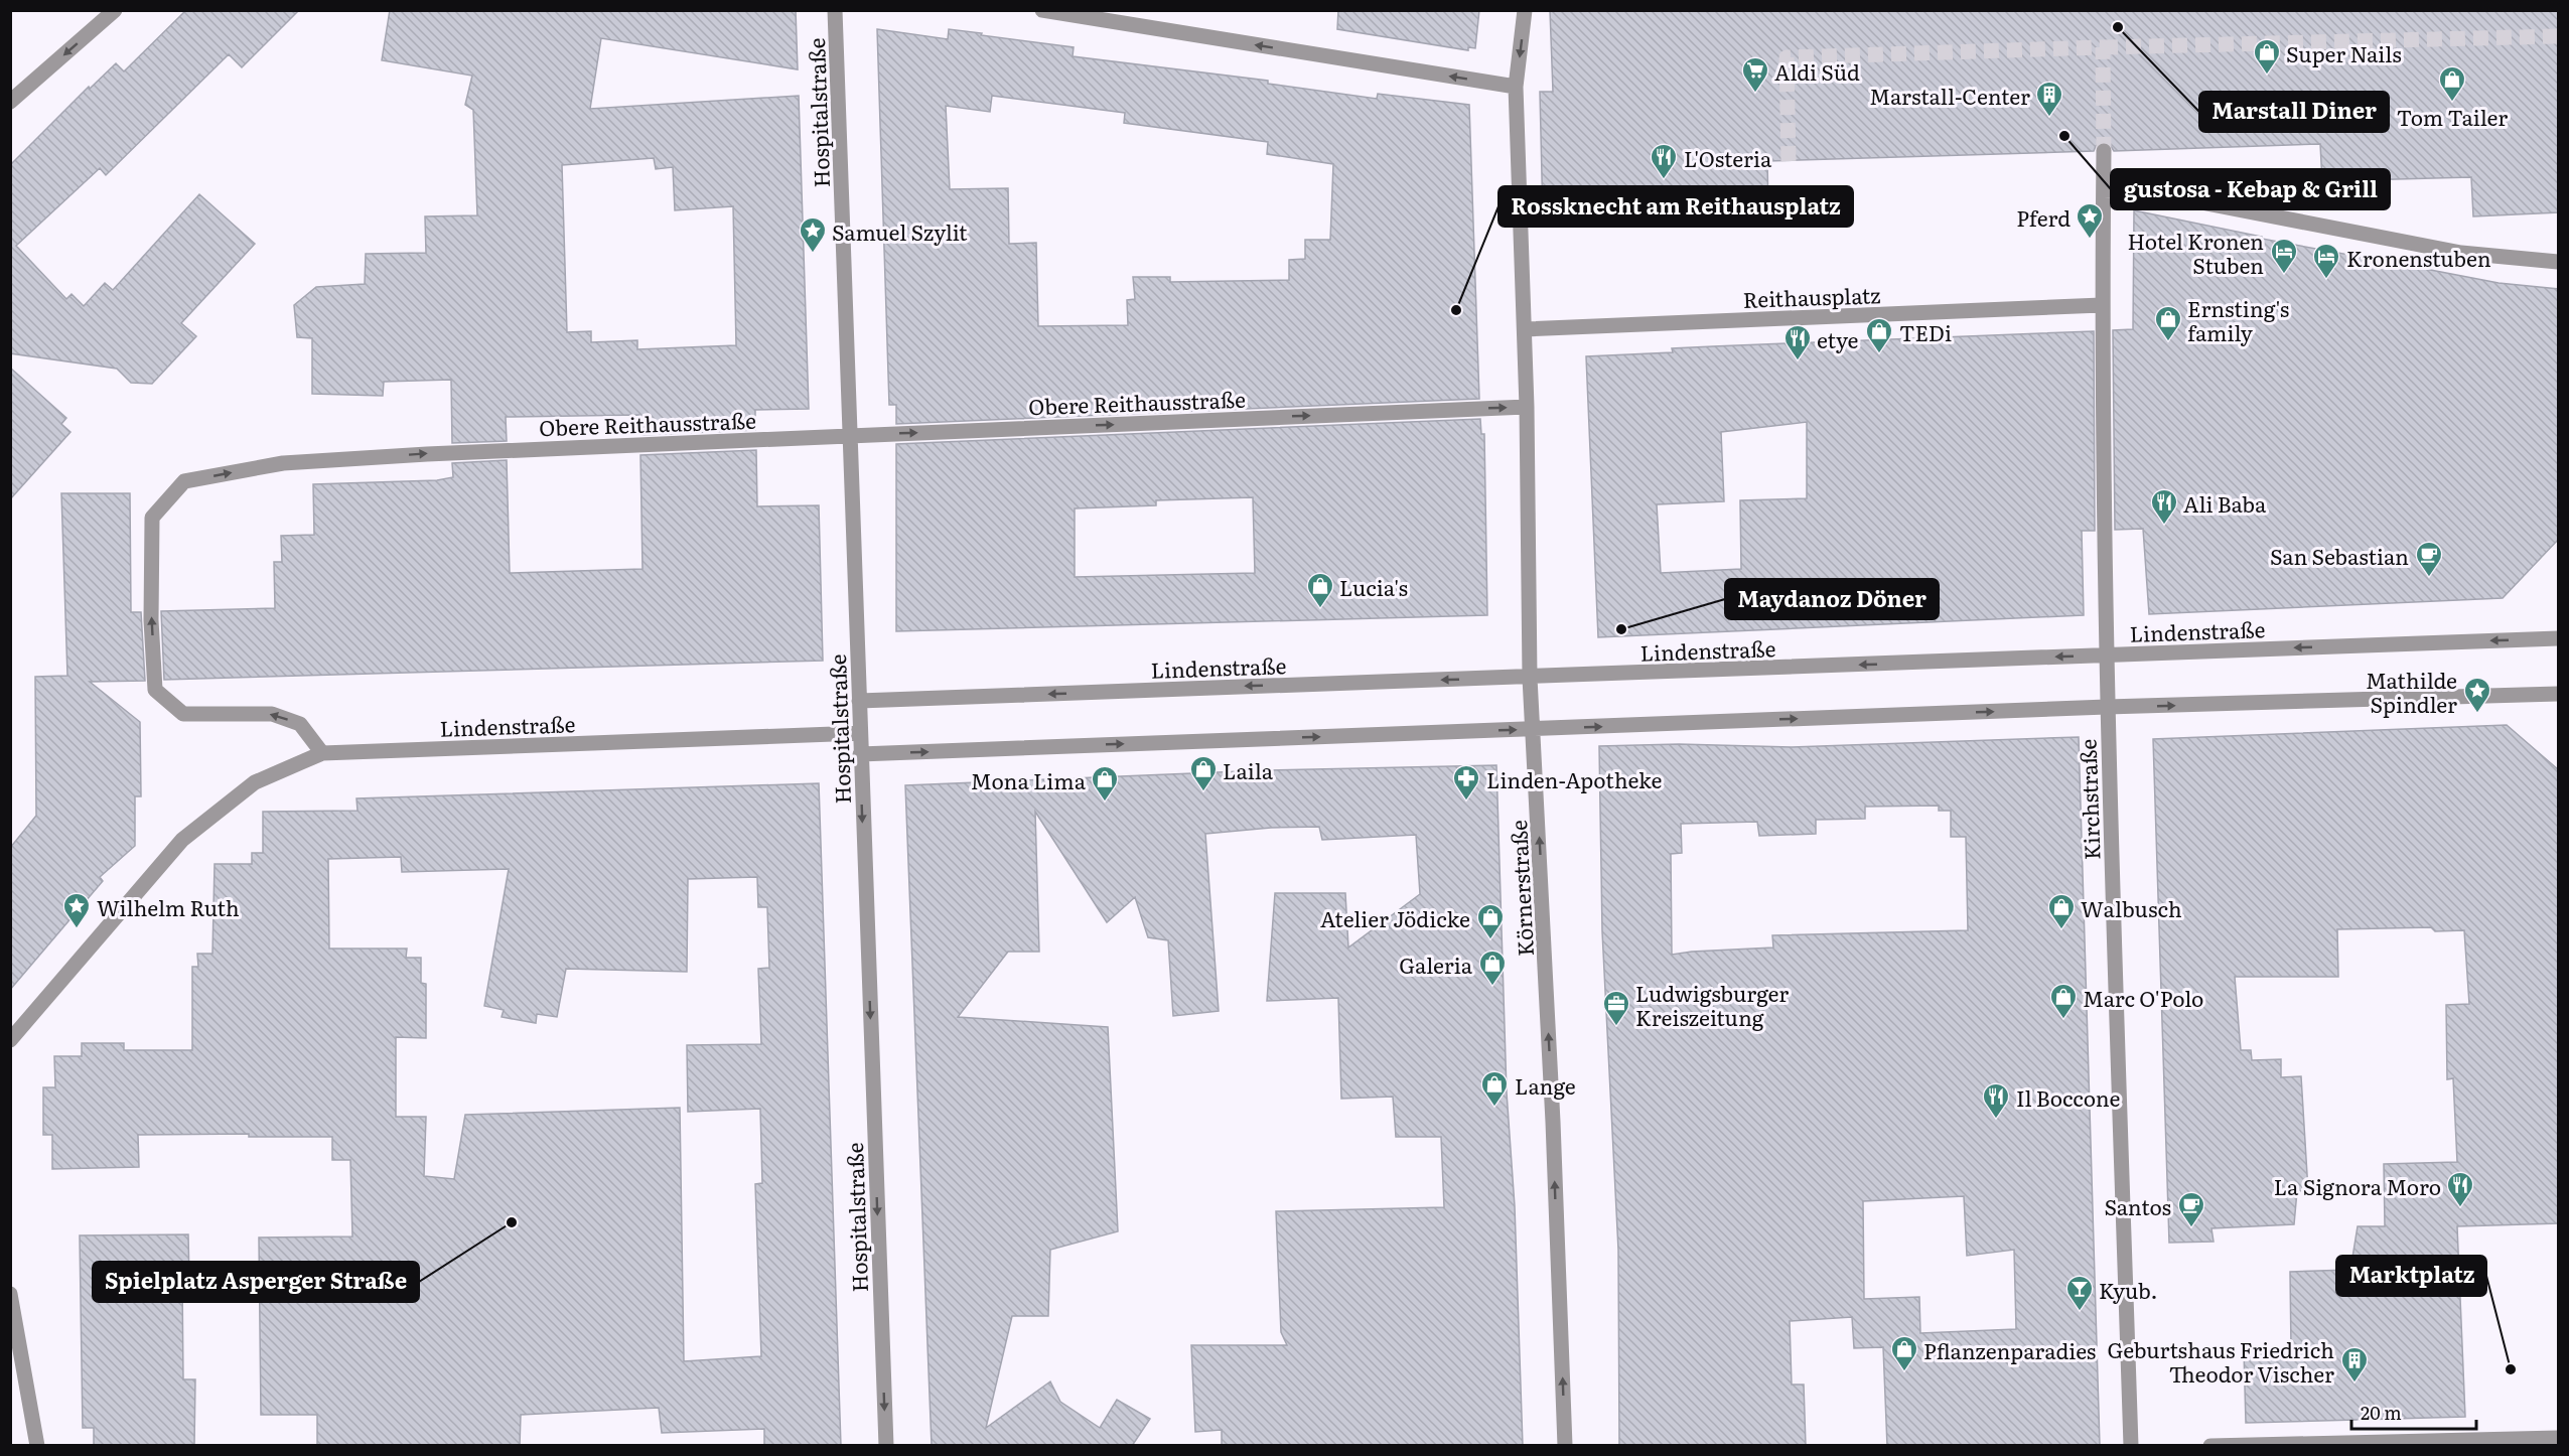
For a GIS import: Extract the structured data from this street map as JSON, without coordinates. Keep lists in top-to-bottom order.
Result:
{
  "streets": {
    "street": [
      "Hospitalstraße",
      "Reithausplatz",
      "Obere Reithausstraße",
      "Lindenstraße",
      "Kirchstraße",
      "Körnerstraße"
    ]
  },
  "crossings": [
    ["Hospitalstraße", "Obere Reithausstraße"],
    ["Hospitalstraße", "Lindenstraße"],
    ["Reithausplatz", "Kirchstraße"],
    ["Reithausplatz", "Körnerstraße"],
    ["Obere Reithausstraße", "Lindenstraße"],
    ["Obere Reithausstraße", "Körnerstraße"],
    ["Lindenstraße", "Kirchstraße"],
    ["Lindenstraße", "Körnerstraße"]
  ],
  "one_way": ["Hospitalstraße", "Körnerstraße"],
  "places": {
    "other": [
      "Marstall Diner",
      "gustosa - Kebap & Grill",
      "Rossknecht am Reithausplatz",
      "Maydanoz Döner",
      "Spielplatz Asperger Straße",
      "Marktplatz"
    ],
    "shop": [
      "Super Nails",
      "Tom Tailer",
      "Ernsting's family",
      "TEDi",
      "Lucia's",
      "Laila",
      "Mona Lima",
      "Walbusch",
      "Atelier Jödicke",
      "Galeria",
      "Marc O'Polo",
      "Lange",
      "Pflanzenparadies"
    ],
    "supermarket": ["Aldi Süd"],
    "building": ["Marstall-Center", "Geburtshaus Friedrich Theodor Vischer"],
    "restaurant": [
      "L'Osteria",
      "etye",
      "Ali Baba",
      "Il Boccone",
      "La Signora Moro"
    ],
    "place": [
      "Pferd",
      "Samuel Szylit",
      "Mathilde Spindler",
      "Wilhelm Ruth"
    ],
    "hotel": ["Hotel Kronen Stuben", "Kronenstuben"],
    "cafe": ["San Sebastian", "Santos"],
    "pharmacy": ["Linden-Apotheke"],
    "office": ["Ludwigsburger Kreiszeitung"],
    "bar": ["Kyub."]
  },
  "scale_bar": "20 m"
}
